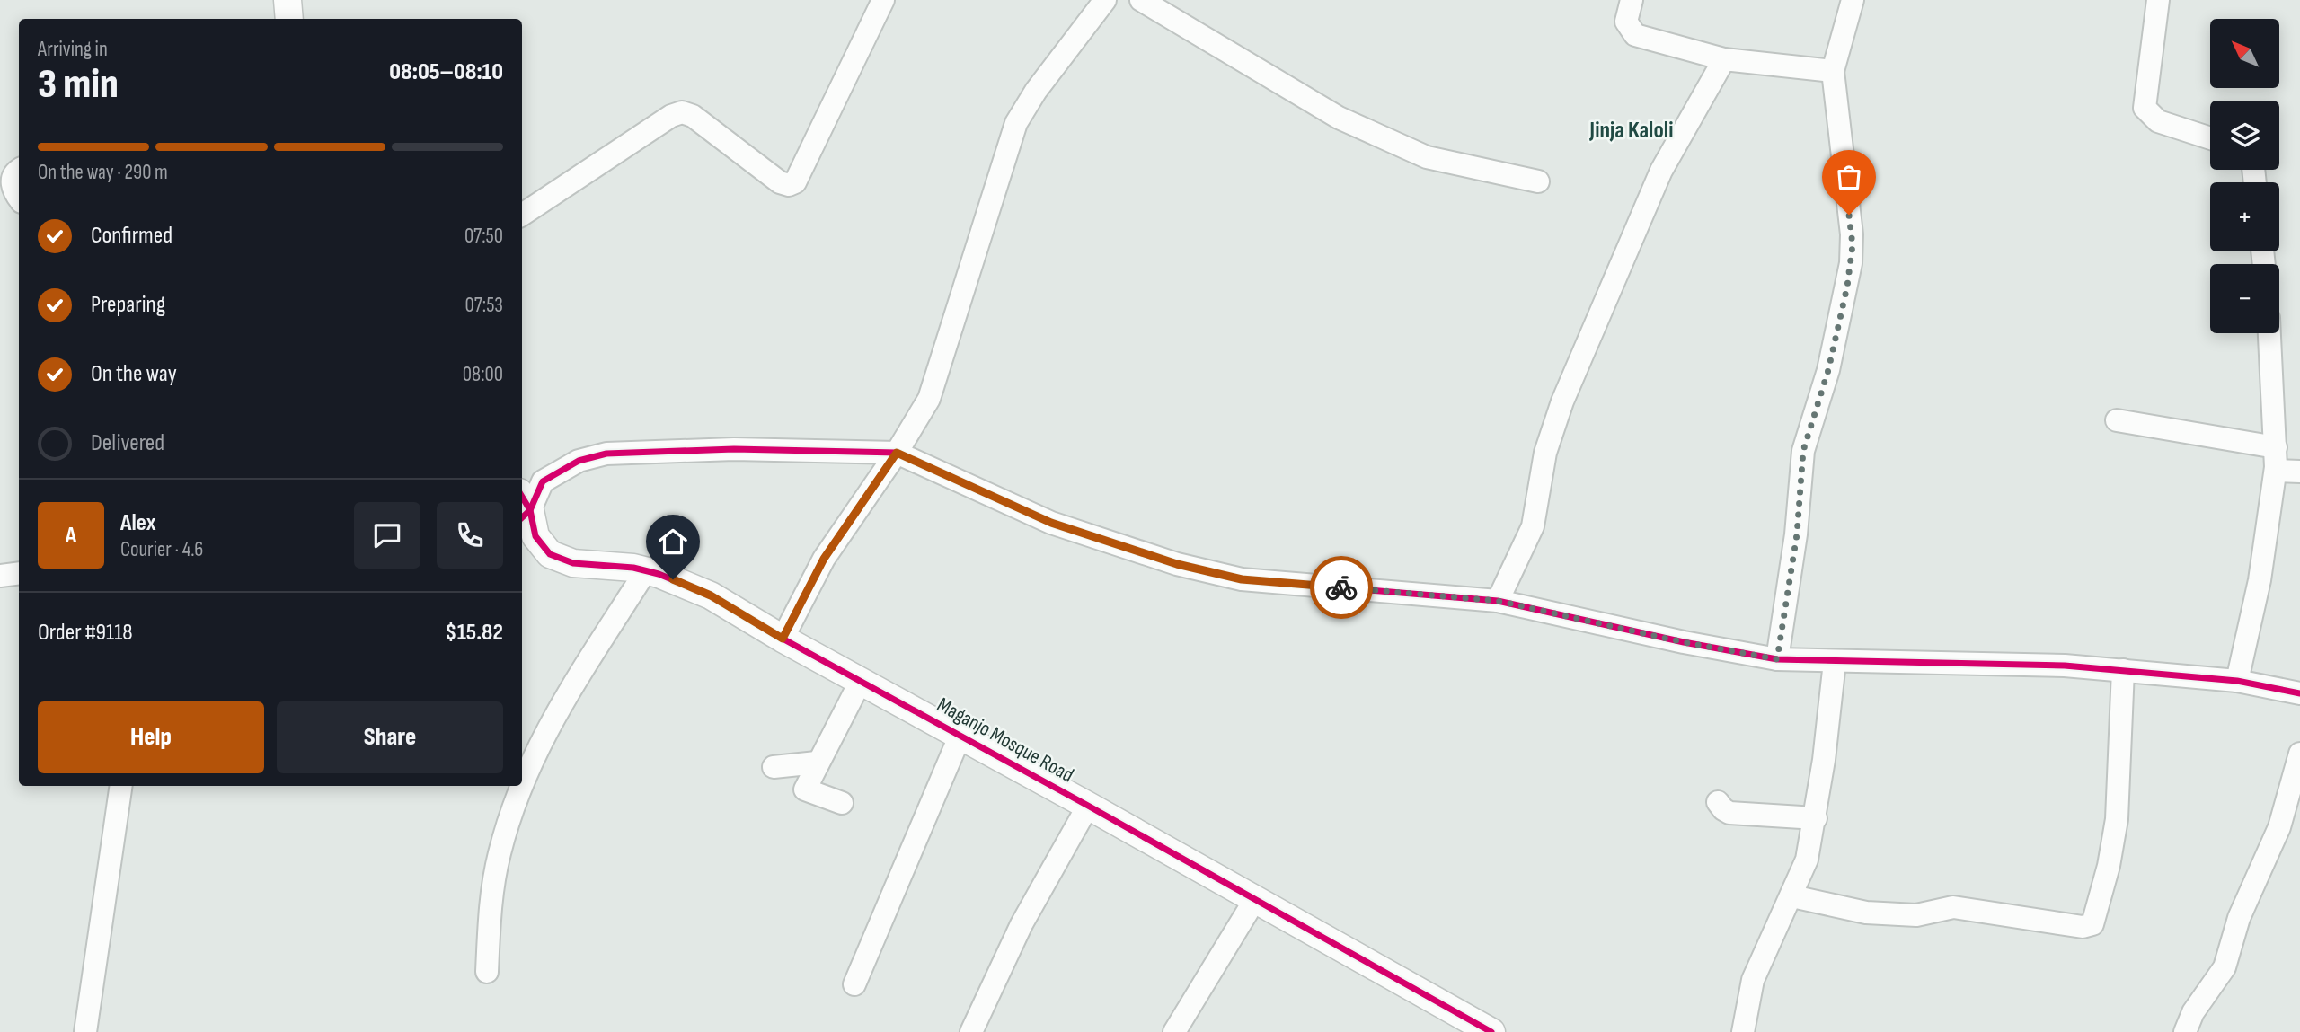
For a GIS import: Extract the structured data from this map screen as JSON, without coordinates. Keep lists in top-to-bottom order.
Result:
{
  "streets": {
    "street": ["Maganjo Mosque Road"]
  },
  "districts": ["Jinja Kaloli"],
  "north": "top left",
  "page": {
    "map_buttons": ["+", "−"],
    "heading": ["3 min", "Arriving in", "08:05–08:10"],
    "panel": [
      "Alex",
      "Courier · 4.6",
      "Order #9118",
      "$15.82"
    ],
    "bar": "On the way · 290 m",
    "list": [
      ["Confirmed", "07:50"],
      ["Preparing", "07:53"],
      ["On the way", "08:00"],
      "Delivered"
    ],
    "round": "A",
    "buttons": ["Help", "Share"]
  }
}
